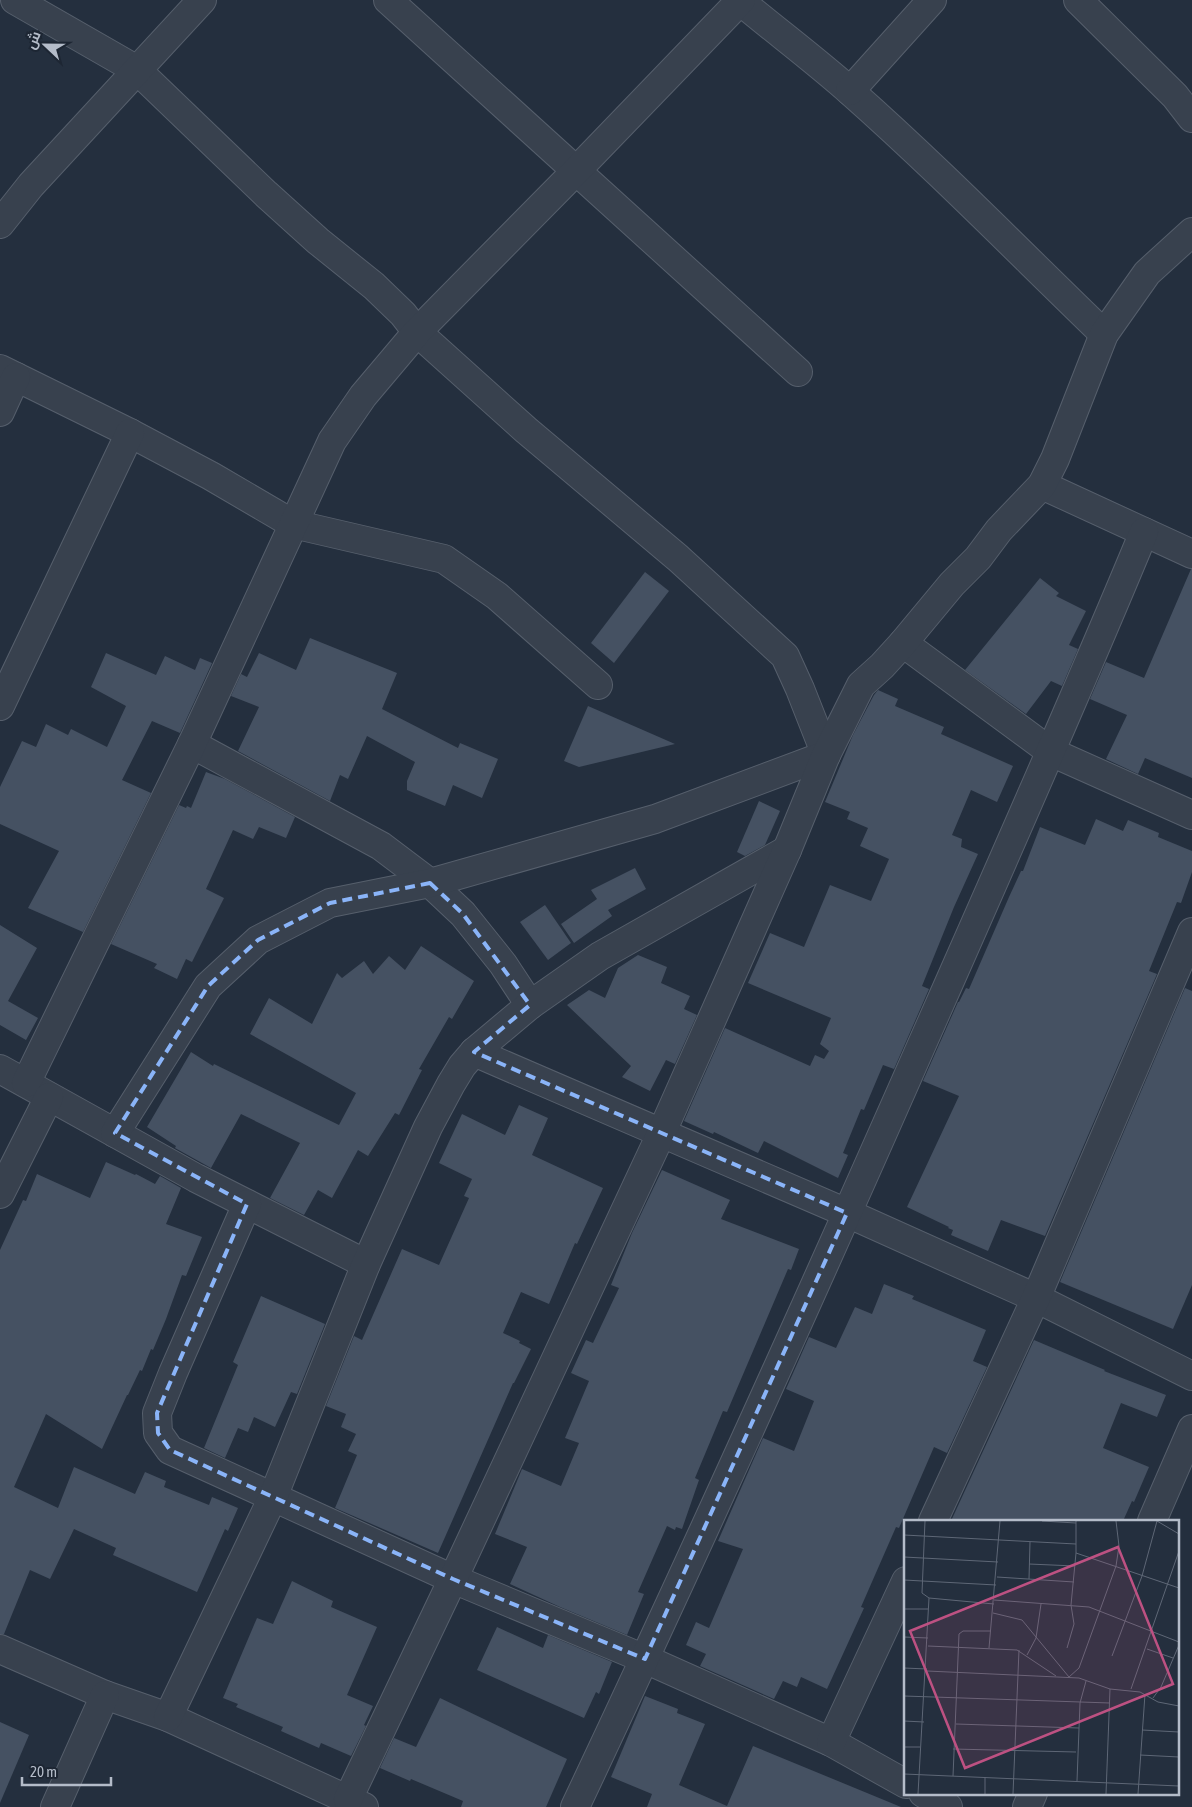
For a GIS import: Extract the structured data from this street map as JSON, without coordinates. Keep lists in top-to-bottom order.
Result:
{
  "scale_bar": "20 m",
  "north": "left"
}
